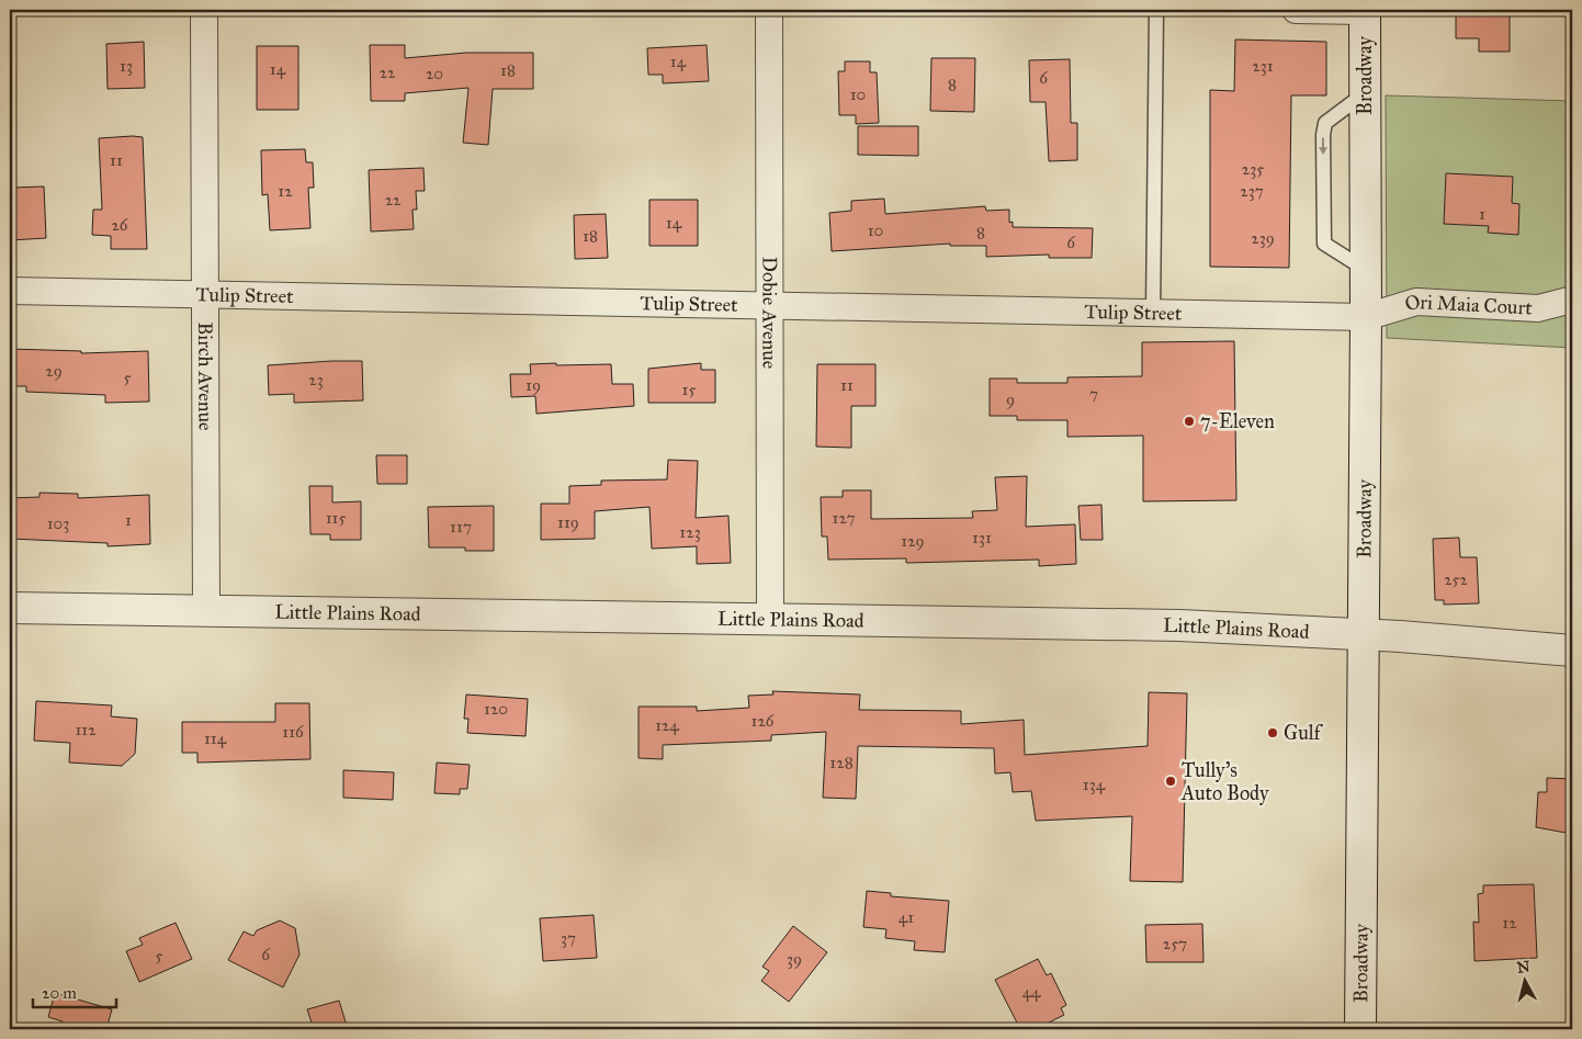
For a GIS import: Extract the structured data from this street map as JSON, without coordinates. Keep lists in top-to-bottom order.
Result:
{
  "streets": {
    "street": [
      "Broadway",
      "Tulip Street",
      "Ori Maia Court",
      "Dobie Avenue",
      "Birch Avenue",
      "Little Plains Road"
    ]
  },
  "crossings": [
    ["Broadway", "Tulip Street"],
    ["Broadway", "Ori Maia Court"],
    ["Broadway", "Little Plains Road"],
    ["Tulip Street", "Ori Maia Court"],
    ["Tulip Street", "Dobie Avenue"],
    ["Tulip Street", "Birch Avenue"],
    ["Dobie Avenue", "Little Plains Road"],
    ["Birch Avenue", "Little Plains Road"]
  ],
  "places": ["7-Eleven", "Gulf", "Tully's Auto Body"],
  "house_numbers": [
    "14",
    "13",
    "231",
    "14",
    "18",
    "22",
    "20",
    "6",
    "8",
    "10",
    "11",
    "235",
    "12",
    "237",
    "22",
    "1",
    "14",
    "26",
    "10",
    "8",
    "18",
    "239",
    "6",
    "29",
    "5",
    "23",
    "19",
    "11",
    "15",
    "7",
    "9",
    "115",
    "127",
    "1",
    "119",
    "103",
    "117",
    "123",
    "131",
    "129",
    "252",
    "120",
    "126",
    "124",
    "112",
    "116",
    "114",
    "128",
    "134",
    "41",
    "12",
    "37",
    "257",
    "6",
    "5",
    "39",
    "44"
  ],
  "scale_bar": "20 m",
  "north": "top"
}
